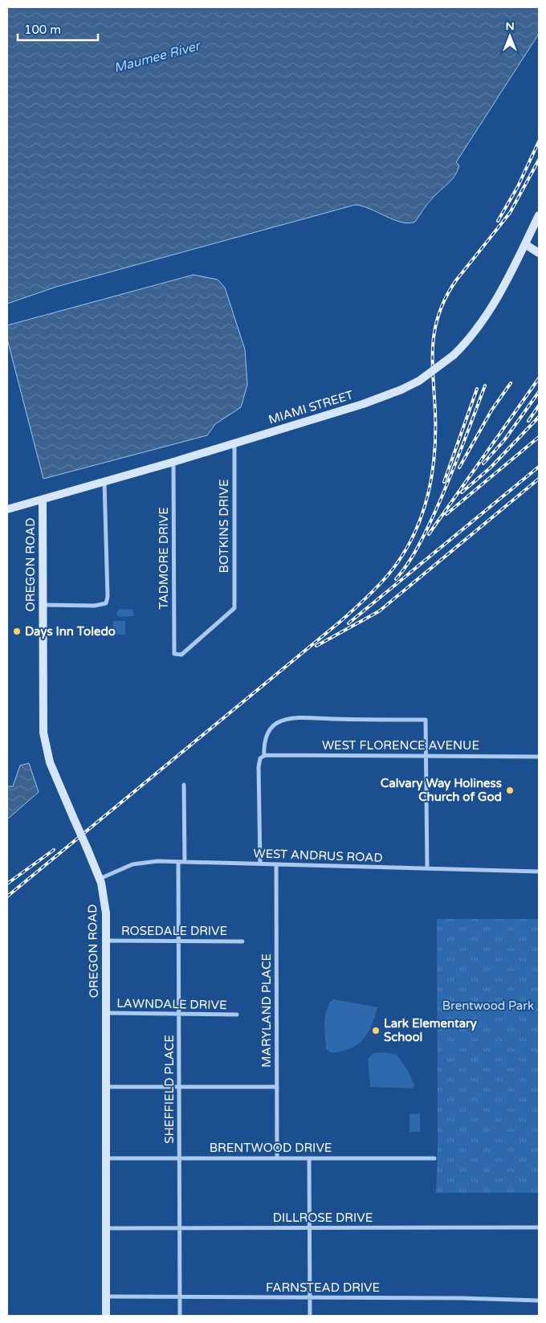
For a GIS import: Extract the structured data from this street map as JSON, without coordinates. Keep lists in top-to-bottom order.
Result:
{
  "streets": {
    "street": [
      "MIAMI STREET",
      "BOTKINS DRIVE",
      "TADMORE DRIVE",
      "OREGON ROAD",
      "WEST FLORENCE AVENUE",
      "WEST ANDRUS ROAD",
      "ROSEDALE DRIVE",
      "LAWNDALE DRIVE",
      "MARYLAND PLACE",
      "SHEFFIELD PLACE",
      "BRENTWOOD DRIVE",
      "DILLROSE DRIVE",
      "FARNSTEAD DRIVE"
    ]
  },
  "crossings": [
    ["MIAMI STREET", "BOTKINS DRIVE"],
    ["MIAMI STREET", "TADMORE DRIVE"],
    ["MIAMI STREET", "OREGON ROAD"],
    ["BOTKINS DRIVE", "TADMORE DRIVE"],
    ["OREGON ROAD", "WEST ANDRUS ROAD"],
    ["OREGON ROAD", "ROSEDALE DRIVE"],
    ["OREGON ROAD", "LAWNDALE DRIVE"],
    ["OREGON ROAD", "BRENTWOOD DRIVE"],
    ["OREGON ROAD", "DILLROSE DRIVE"],
    ["OREGON ROAD", "FARNSTEAD DRIVE"],
    ["WEST ANDRUS ROAD", "MARYLAND PLACE"],
    ["WEST ANDRUS ROAD", "SHEFFIELD PLACE"],
    ["ROSEDALE DRIVE", "SHEFFIELD PLACE"],
    ["LAWNDALE DRIVE", "SHEFFIELD PLACE"],
    ["MARYLAND PLACE", "BRENTWOOD DRIVE"],
    ["SHEFFIELD PLACE", "BRENTWOOD DRIVE"],
    ["SHEFFIELD PLACE", "DILLROSE DRIVE"],
    ["SHEFFIELD PLACE", "FARNSTEAD DRIVE"]
  ],
  "water": ["Maumee River"],
  "parks": ["Brentwood Park"],
  "places": ["Days Inn Toledo", "Calvary Way Holiness Church of God", "Lark Elementary School"],
  "scale_bar": "100 m",
  "north": "top"
}
